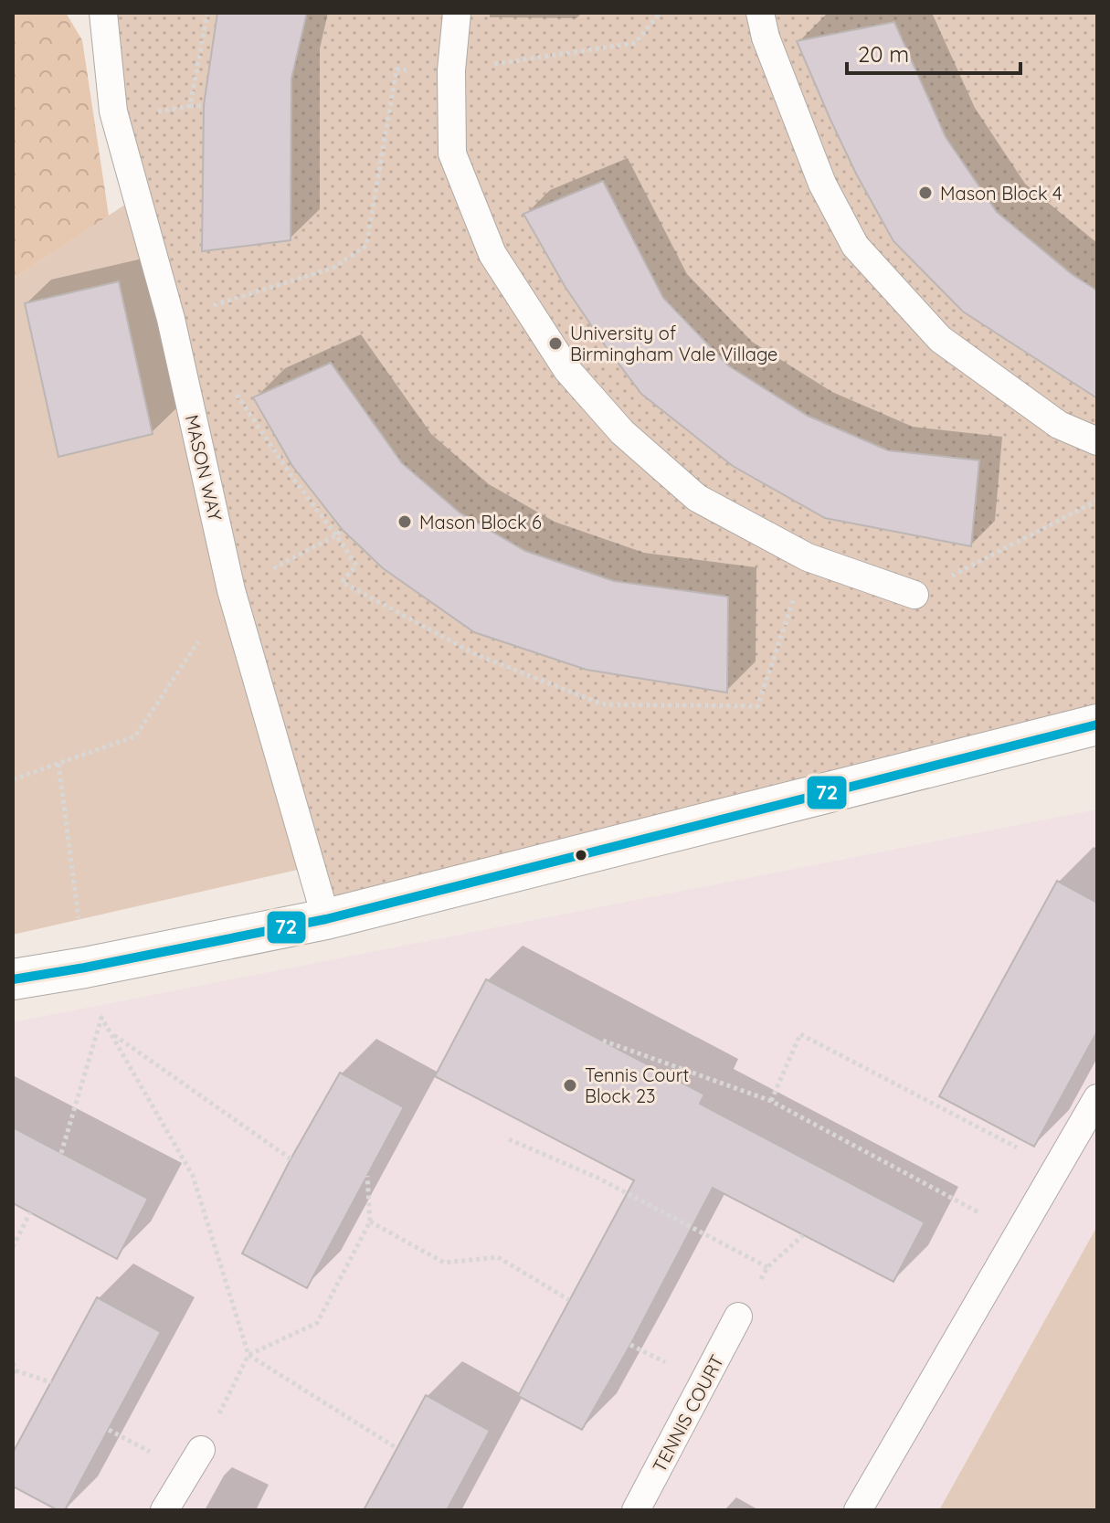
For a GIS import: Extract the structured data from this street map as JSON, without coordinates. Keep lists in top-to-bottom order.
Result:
{
  "streets": {
    "lane": ["MASON WAY", "TENNIS COURT"]
  },
  "places": [
    "Mason Block 4",
    "University of Birmingham Vale Village",
    "Mason Block 6",
    "Tennis Court Block 23"
  ],
  "lines": ["transit line 72"],
  "scale_bar": "20 m"
}
